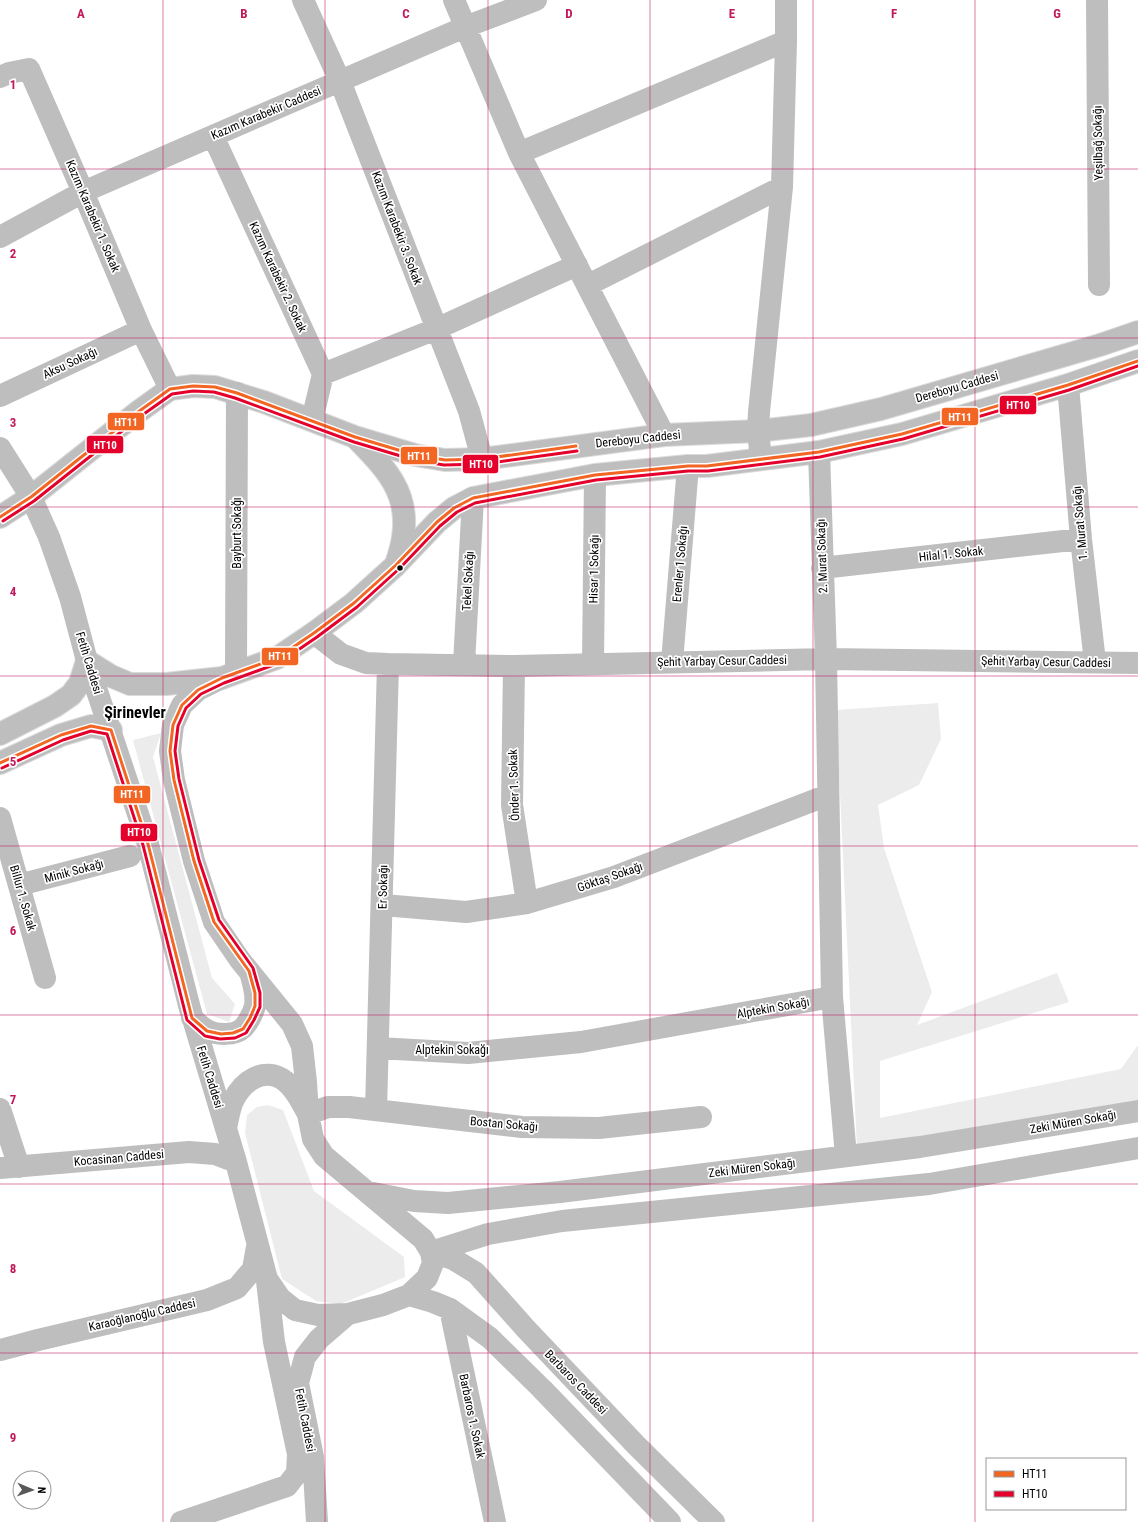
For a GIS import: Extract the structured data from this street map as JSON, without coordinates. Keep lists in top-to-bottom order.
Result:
{
  "streets": {
    "street": [
      "Kazım Karabekir Caddesi",
      "Yeşilbağ Sokağı",
      "Kazım Karabekir 1. Sokak",
      "Kazım Karabekir 3. Sokak",
      "Kazım Karabekir 2. Sokak",
      "Aksu Sokağı",
      "Dereboyu Caddesi",
      "1. Murat Sokağı",
      "Bayburt Sokağı",
      "Hilal 1. Sokak",
      "2. Murat Sokağı",
      "Erenler 1 Sokağı",
      "Hisar 1 Sokağı",
      "Tekel Sokağı",
      "Şehit Yarbay Cesur Caddesi",
      "Fetih Caddesi",
      "Önder 1. Sokak",
      "Minik Sokağı",
      "Göktaş Sokağı",
      "Er Sokağı",
      "Billur 1. Sokak",
      "Alptekin Sokağı",
      "Zeki Müren Sokağı",
      "Bostan Sokağı",
      "Kocasinan Caddesi",
      "Karaoğlanoğlu Caddesi",
      "Barbaros Caddesi",
      "Barbaros 1. Sokak"
    ]
  },
  "crossings": [
    ["Kazım Karabekir Caddesi", "Kazım Karabekir 1. Sokak"],
    ["Kazım Karabekir Caddesi", "Kazım Karabekir 3. Sokak"],
    ["Kazım Karabekir Caddesi", "Kazım Karabekir 2. Sokak"],
    ["Kazım Karabekir 1. Sokak", "Aksu Sokağı"],
    ["Kazım Karabekir 1. Sokak", "Dereboyu Caddesi"],
    ["Kazım Karabekir 3. Sokak", "Dereboyu Caddesi"],
    ["Dereboyu Caddesi", "Bayburt Sokağı"],
    ["Dereboyu Caddesi", "Fetih Caddesi"],
    ["1. Murat Sokağı", "Hilal 1. Sokak"],
    ["1. Murat Sokağı", "Şehit Yarbay Cesur Caddesi"],
    ["Hilal 1. Sokak", "2. Murat Sokağı"],
    ["2. Murat Sokağı", "Şehit Yarbay Cesur Caddesi"],
    ["Erenler 1 Sokağı", "Şehit Yarbay Cesur Caddesi"],
    ["Hisar 1 Sokağı", "Şehit Yarbay Cesur Caddesi"],
    ["Tekel Sokağı", "Şehit Yarbay Cesur Caddesi"],
    ["Şehit Yarbay Cesur Caddesi", "Önder 1. Sokak"],
    ["Şehit Yarbay Cesur Caddesi", "Er Sokağı"],
    ["Fetih Caddesi", "Kocasinan Caddesi"],
    ["Fetih Caddesi", "Karaoğlanoğlu Caddesi"],
    ["Fetih Caddesi", "Barbaros Caddesi"],
    ["Önder 1. Sokak", "Göktaş Sokağı"],
    ["Minik Sokağı", "Billur 1. Sokak"],
    ["Göktaş Sokağı", "Er Sokağı"],
    ["Er Sokağı", "Alptekin Sokağı"],
    ["Er Sokağı", "Bostan Sokağı"]
  ],
  "districts": ["Şirinevler"],
  "lines": ["transit line HT11", "transit line HT10"],
  "legend": ["HT11", "HT10"],
  "north": "right",
  "grid": {
    "columns": [
      "A",
      "B",
      "C",
      "D",
      "E",
      "F",
      "G"
    ],
    "rows": [
      "1",
      "2",
      "3",
      "4",
      "5",
      "6",
      "7",
      "8",
      "9"
    ]
  }
}
